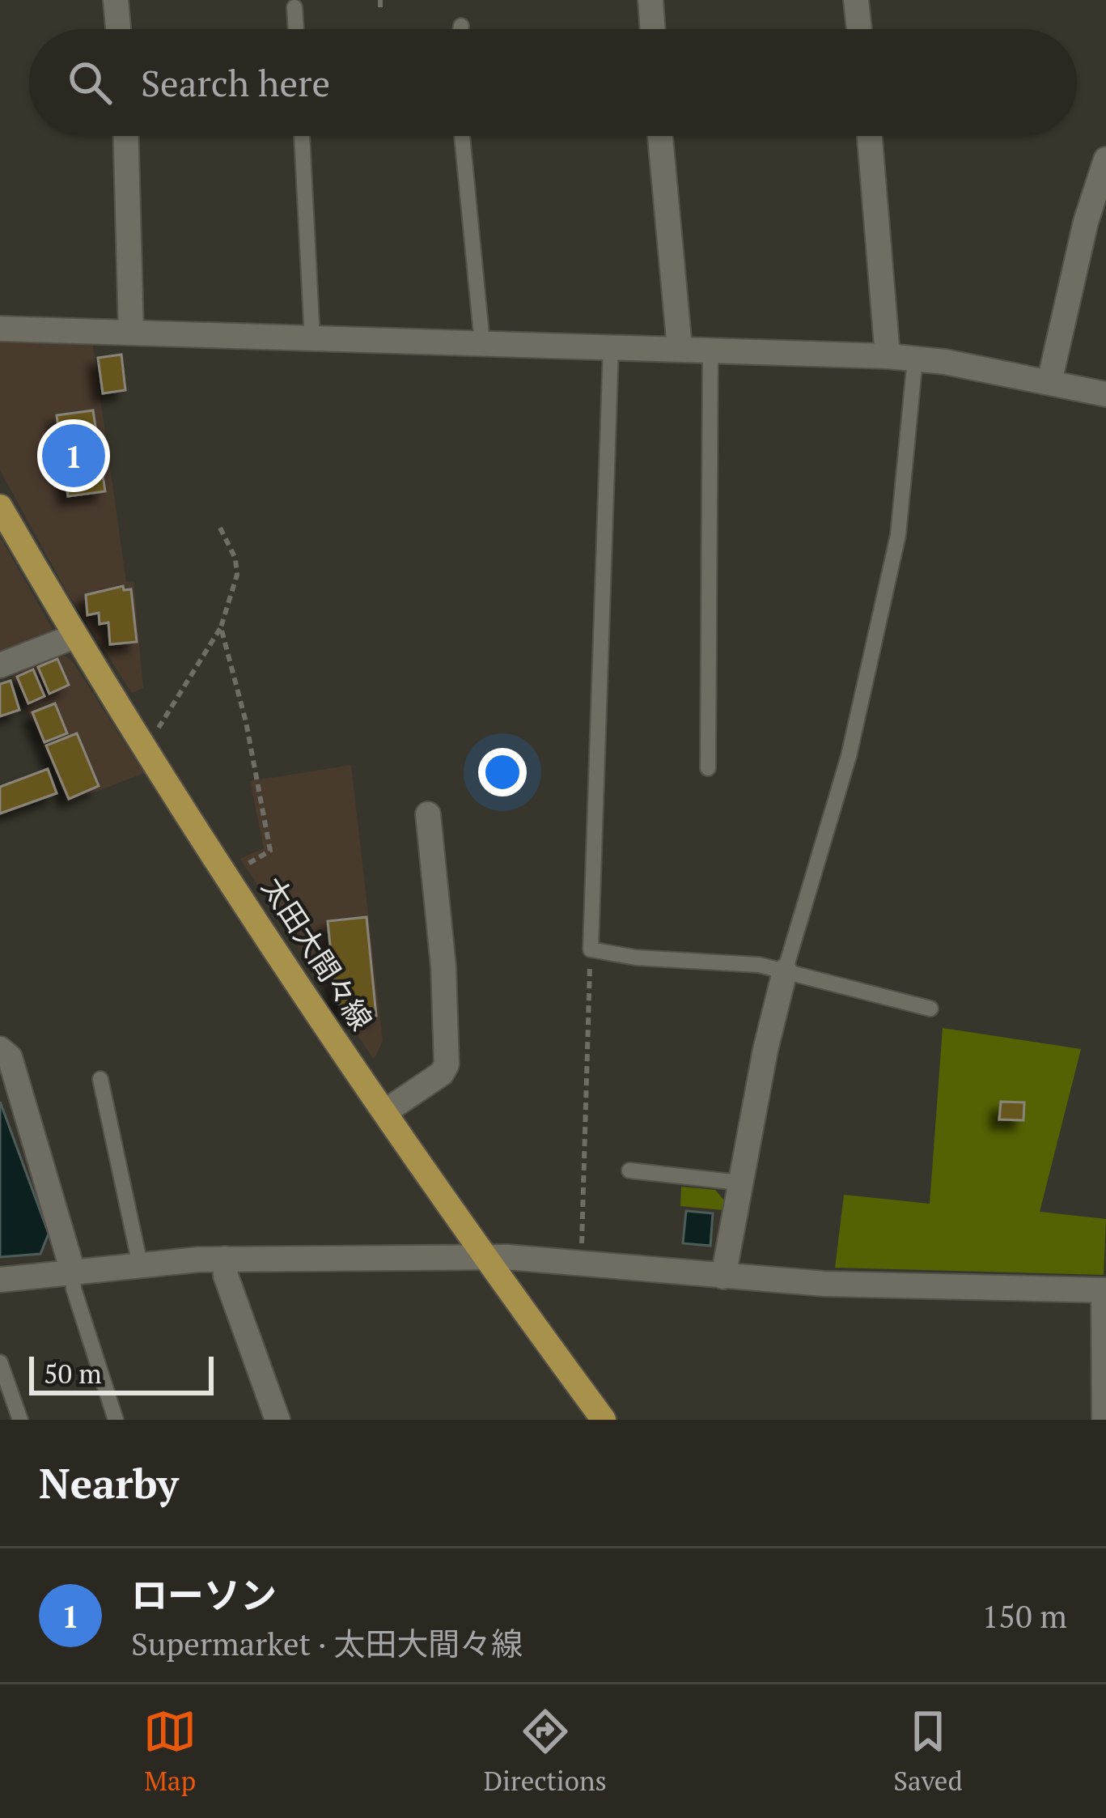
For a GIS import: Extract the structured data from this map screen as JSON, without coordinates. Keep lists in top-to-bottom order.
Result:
{
  "streets": {
    "main road": ["太田大間々線"]
  },
  "scale_bar": "50 m",
  "page": {
    "search": "Search here",
    "pins": "1",
    "scale": "50 m",
    "heading": "Nearby",
    "list": [
      {
        "mark": "1",
        "name": "ローソン",
        "note": "Supermarket · 太田大間々線",
        "value": "150 m"
      }
    ],
    "nav": ["Map", "Directions", "Saved"]
  }
}
